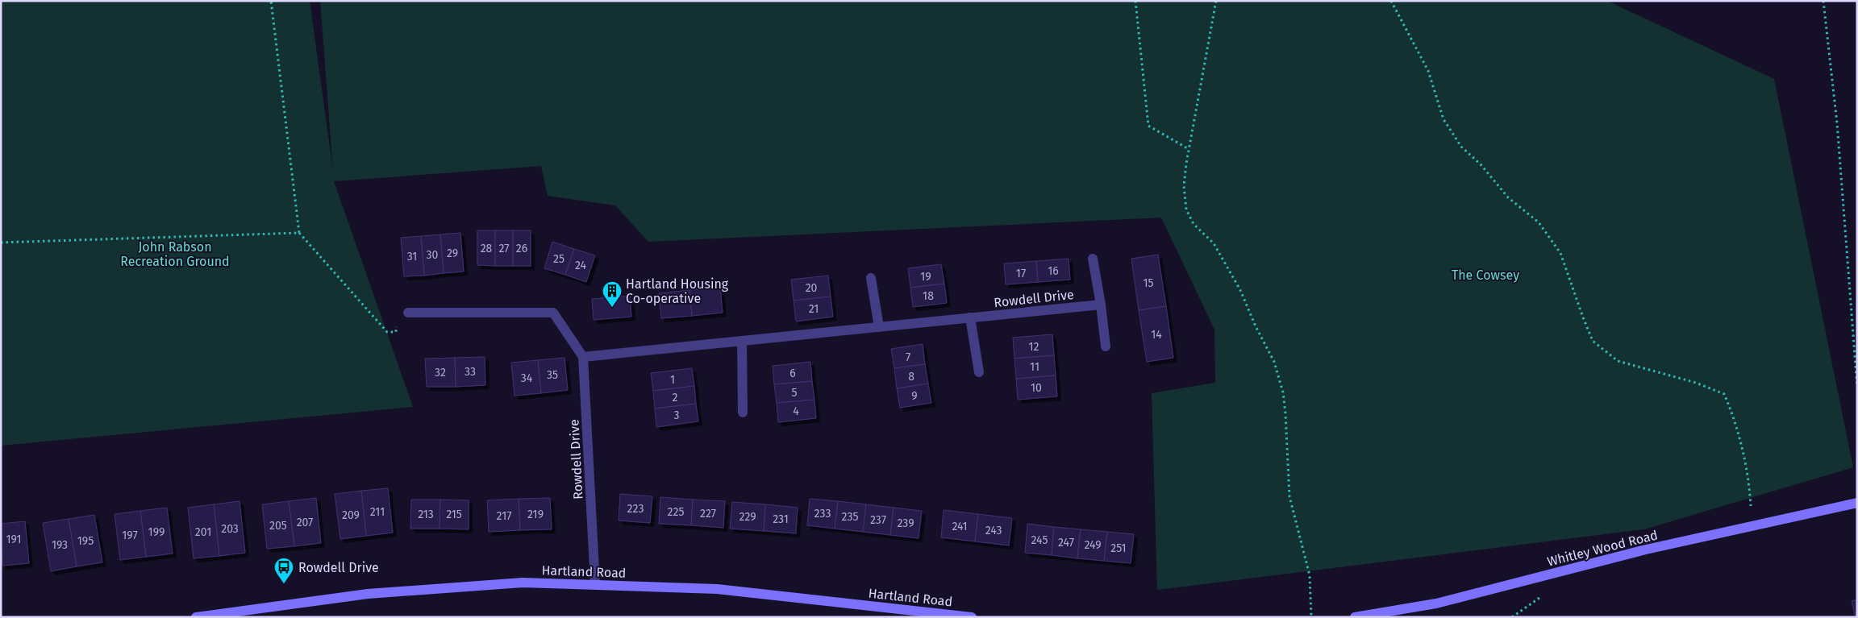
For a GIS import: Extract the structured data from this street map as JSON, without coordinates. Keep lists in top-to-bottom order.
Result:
{
  "streets": {
    "street": ["Rowdell Drive", "Whitley Wood Road", "Hartland Road"]
  },
  "crossings": [
    ["Rowdell Drive", "Hartland Road"]
  ],
  "parks": ["John Rabson Recreation Ground", "The Cowsey"],
  "places": {
    "building": ["Hartland Housing Co-operative"],
    "bus stop": ["Rowdell Drive"]
  },
  "house_numbers": [
    "28",
    "27",
    "26",
    "29",
    "30",
    "31",
    "25",
    "24",
    "16",
    "17",
    "19",
    "15",
    "20",
    "18",
    "21",
    "14",
    "12",
    "7",
    "11",
    "33",
    "32",
    "6",
    "35",
    "8",
    "34",
    "1",
    "10",
    "5",
    "9",
    "2",
    "4",
    "3",
    "223",
    "211",
    "225",
    "227",
    "233",
    "213",
    "215",
    "219",
    "209",
    "217",
    "229",
    "235",
    "231",
    "237",
    "207",
    "239",
    "205",
    "241",
    "203",
    "243",
    "199",
    "201",
    "197",
    "191",
    "245",
    "195",
    "247",
    "193",
    "249",
    "251"
  ]
}
